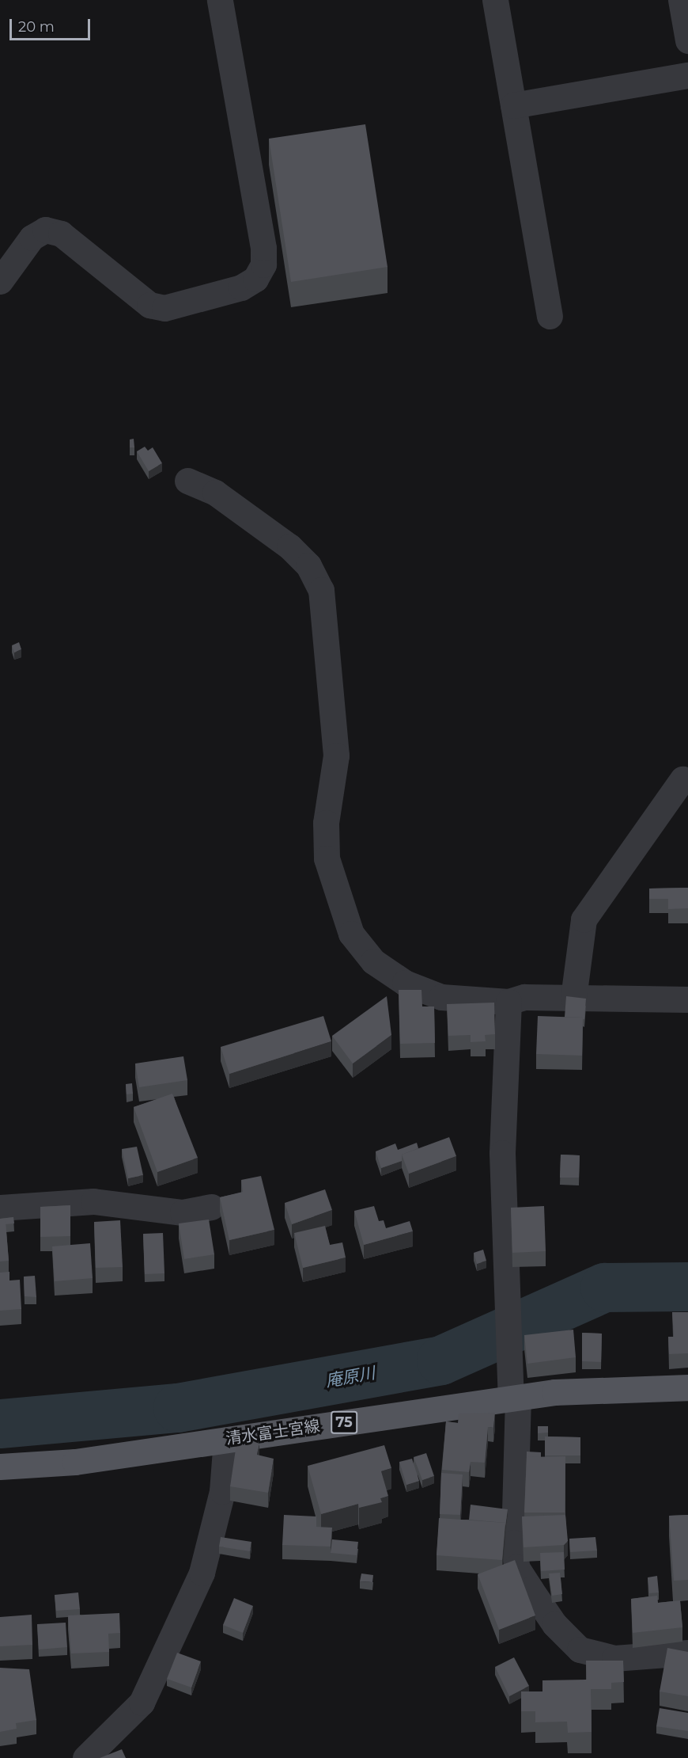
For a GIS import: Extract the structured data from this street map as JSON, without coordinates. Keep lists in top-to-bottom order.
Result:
{
  "streets": {
    "main road": ["75", "清水富士宮線"]
  },
  "water": ["庵原川"],
  "scale_bar": "20 m"
}
